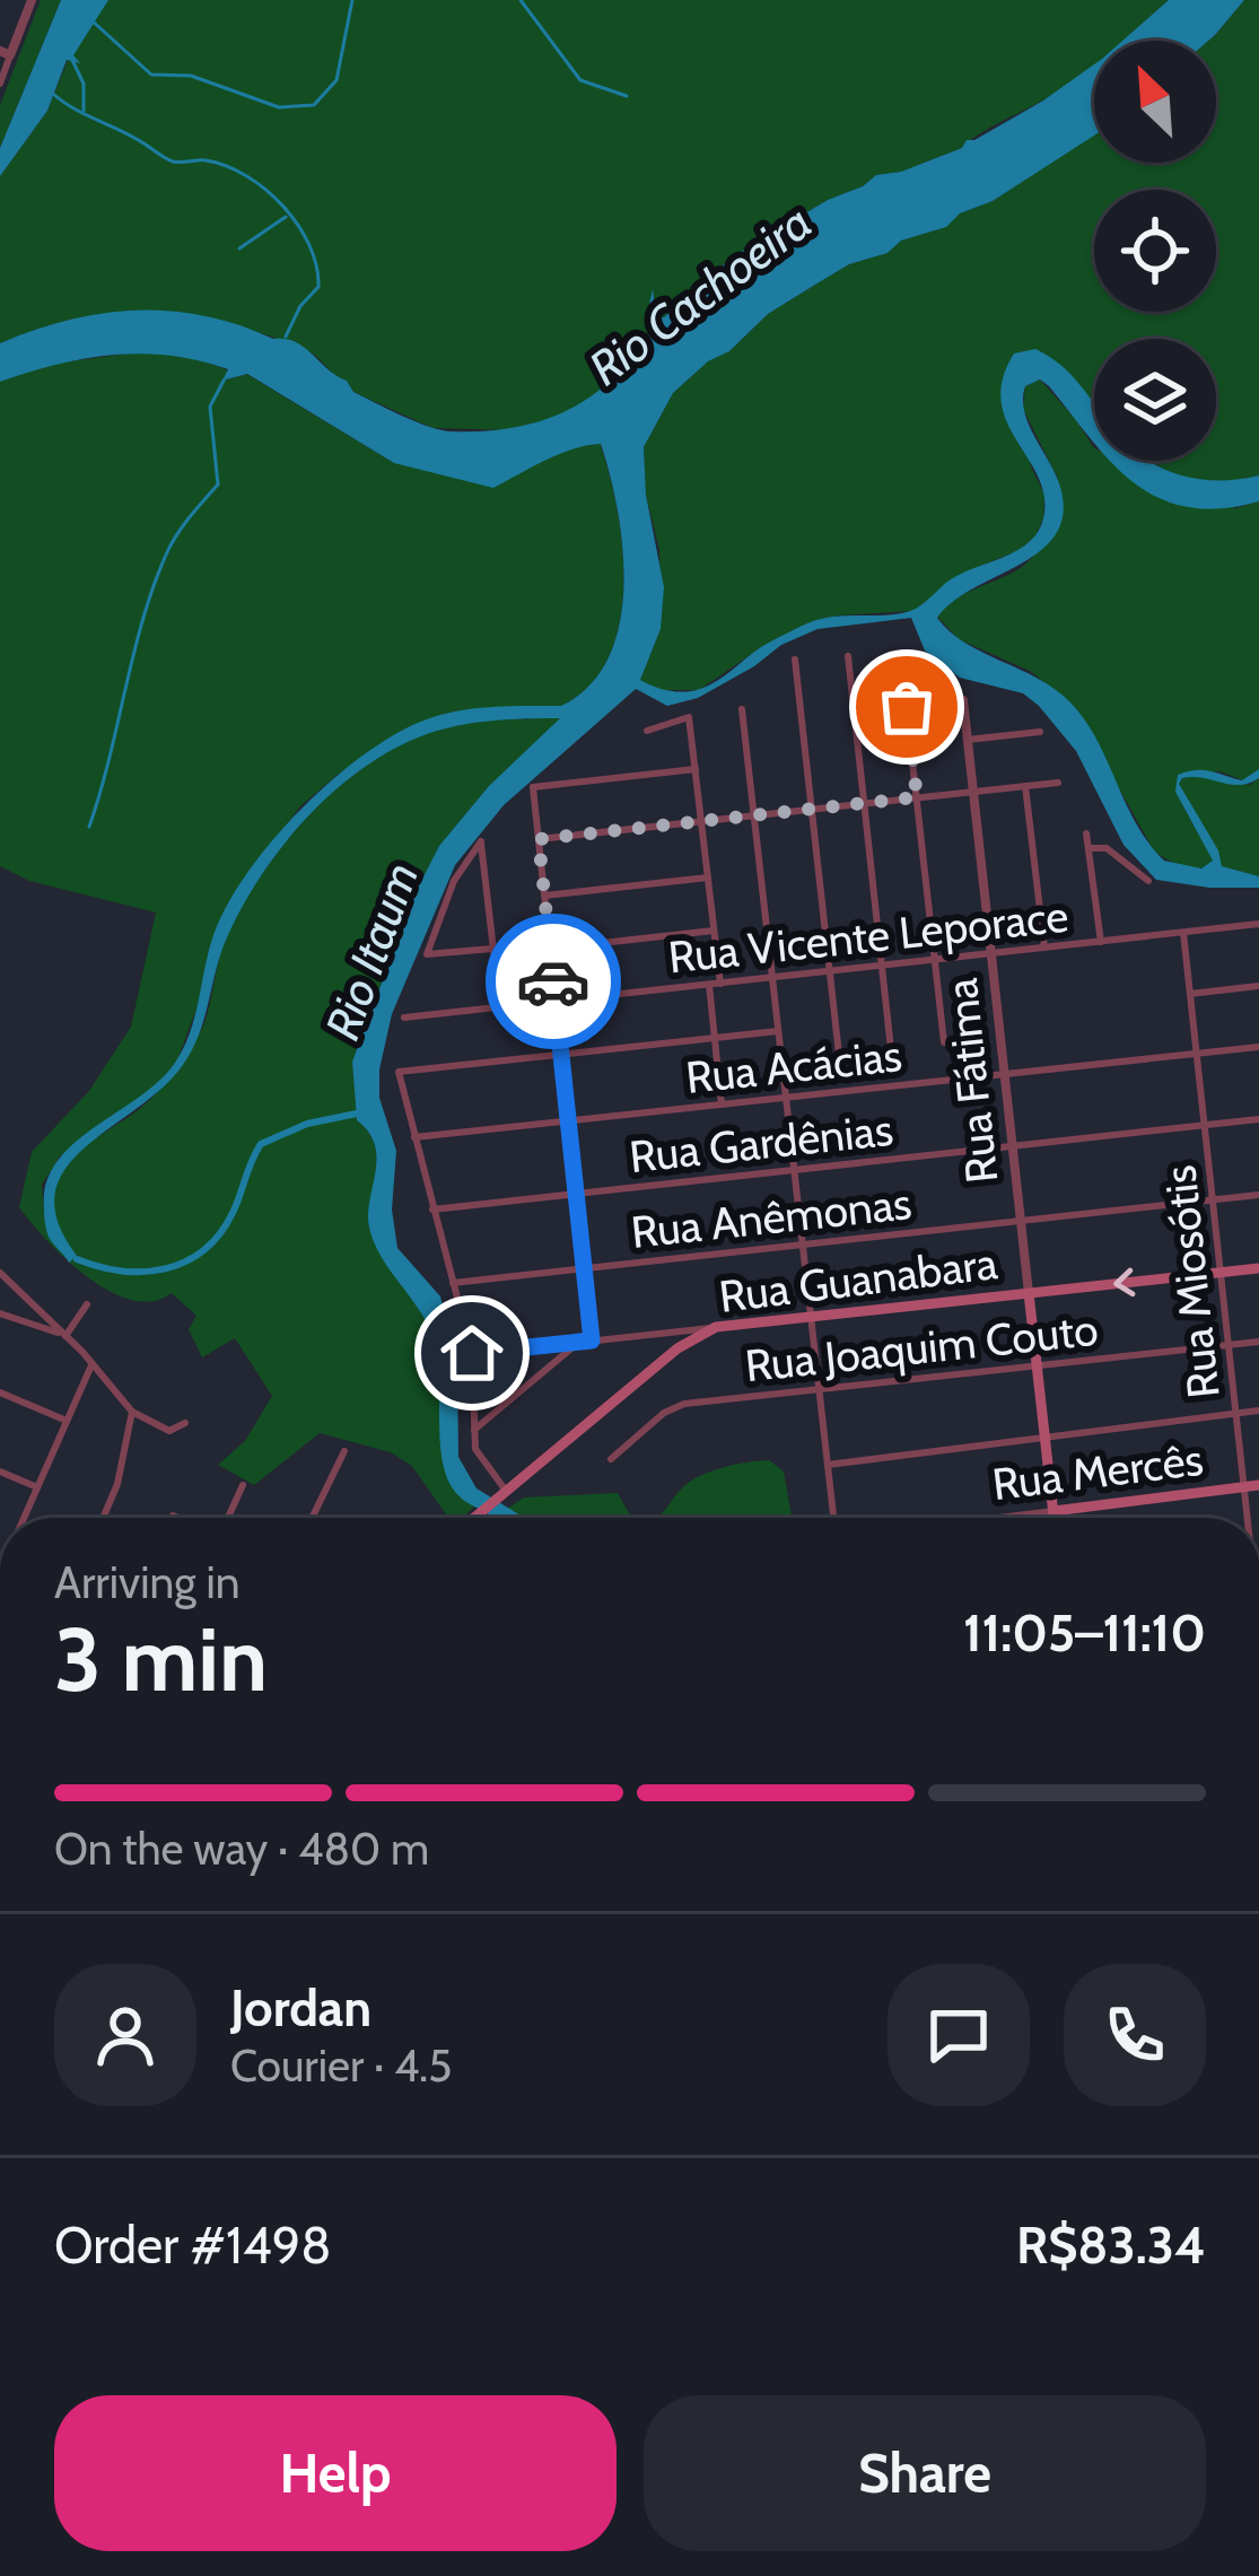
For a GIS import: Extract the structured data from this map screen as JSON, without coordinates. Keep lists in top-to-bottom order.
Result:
{
  "streets": {
    "main road": ["Rua Fátima", "Rua Guanabara", "Rua Mercês"],
    "street": [
      "Rua Vicente Leporace",
      "Rua Acácias",
      "Rua Gardênias",
      "Rua Anêmonas",
      "Rua Miosótis",
      "Rua Joaquim Couto"
    ]
  },
  "crossings": [
    ["Rua Vicente Leporace", "Rua Fátima"],
    ["Rua Vicente Leporace", "Rua Miosótis"],
    ["Rua Acácias", "Rua Fátima"],
    ["Rua Acácias", "Rua Miosótis"],
    ["Rua Fátima", "Rua Gardênias"],
    ["Rua Fátima", "Rua Anêmonas"],
    ["Rua Fátima", "Rua Guanabara"],
    ["Rua Fátima", "Rua Joaquim Couto"],
    ["Rua Fátima", "Rua Mercês"],
    ["Rua Gardênias", "Rua Miosótis"],
    ["Rua Anêmonas", "Rua Miosótis"],
    ["Rua Guanabara", "Rua Miosótis"],
    ["Rua Miosótis", "Rua Joaquim Couto"],
    ["Rua Miosótis", "Rua Mercês"]
  ],
  "water": ["Rio Cachoeira", "Rio Itaum"],
  "north": "top left",
  "page": {
    "heading": ["3 min", "Arriving in", "11:05–11:10"],
    "panel": [
      "Jordan",
      "Courier · 4.5",
      "Order #1498",
      "R$83.34"
    ],
    "bar": "On the way · 480 m",
    "buttons": ["Help", "Share"]
  }
}
